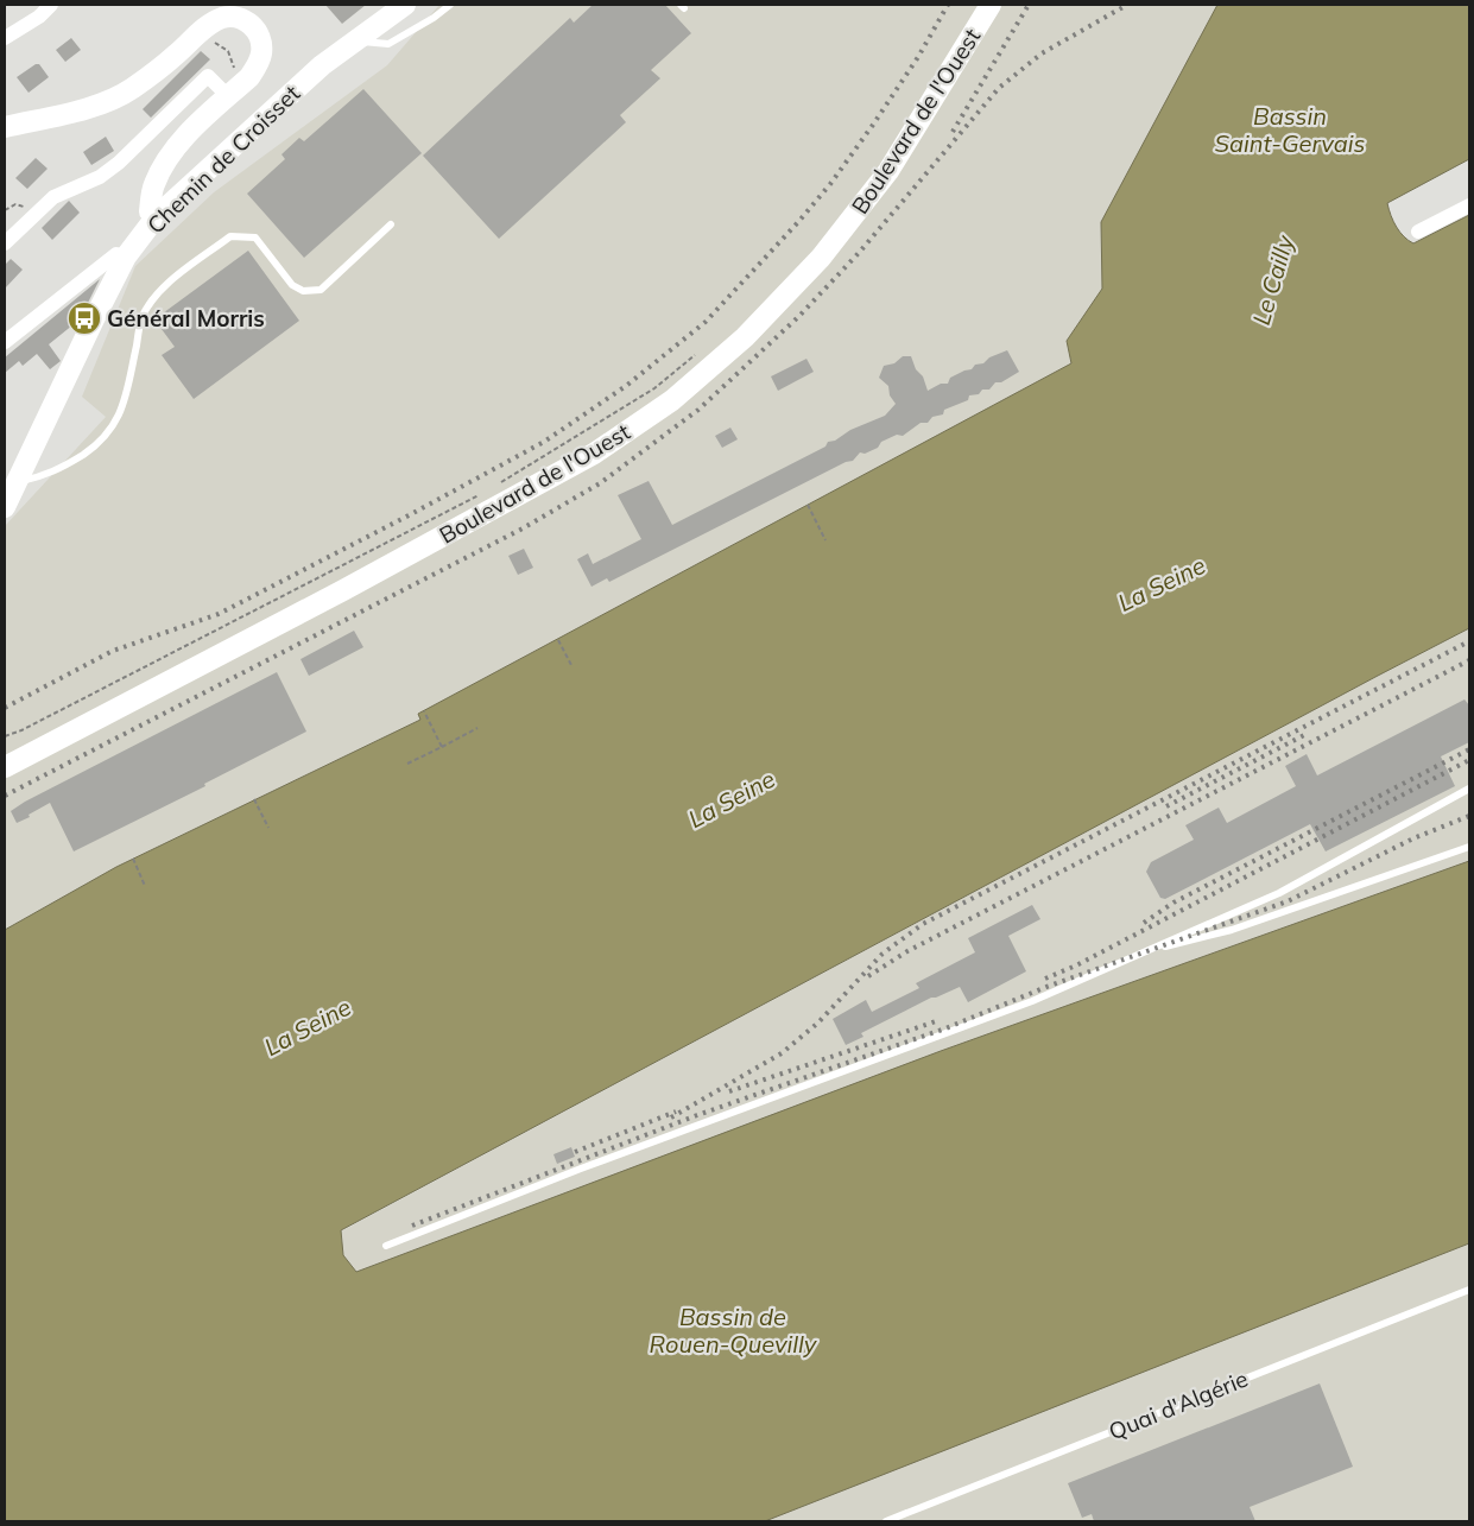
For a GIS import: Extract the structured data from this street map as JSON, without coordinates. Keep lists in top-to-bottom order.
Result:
{
  "streets": {
    "main road": ["Boulevard de l'Ouest", "Chemin de Croisset"],
    "lane": ["Quai d'Algérie"]
  },
  "water": [
    "Bassin Saint-Gervais",
    "Le Cailly",
    "La Seine",
    "Bassin de Rouen-Quevilly"
  ],
  "places": {
    "bus stop": ["Général Morris"]
  }
}
